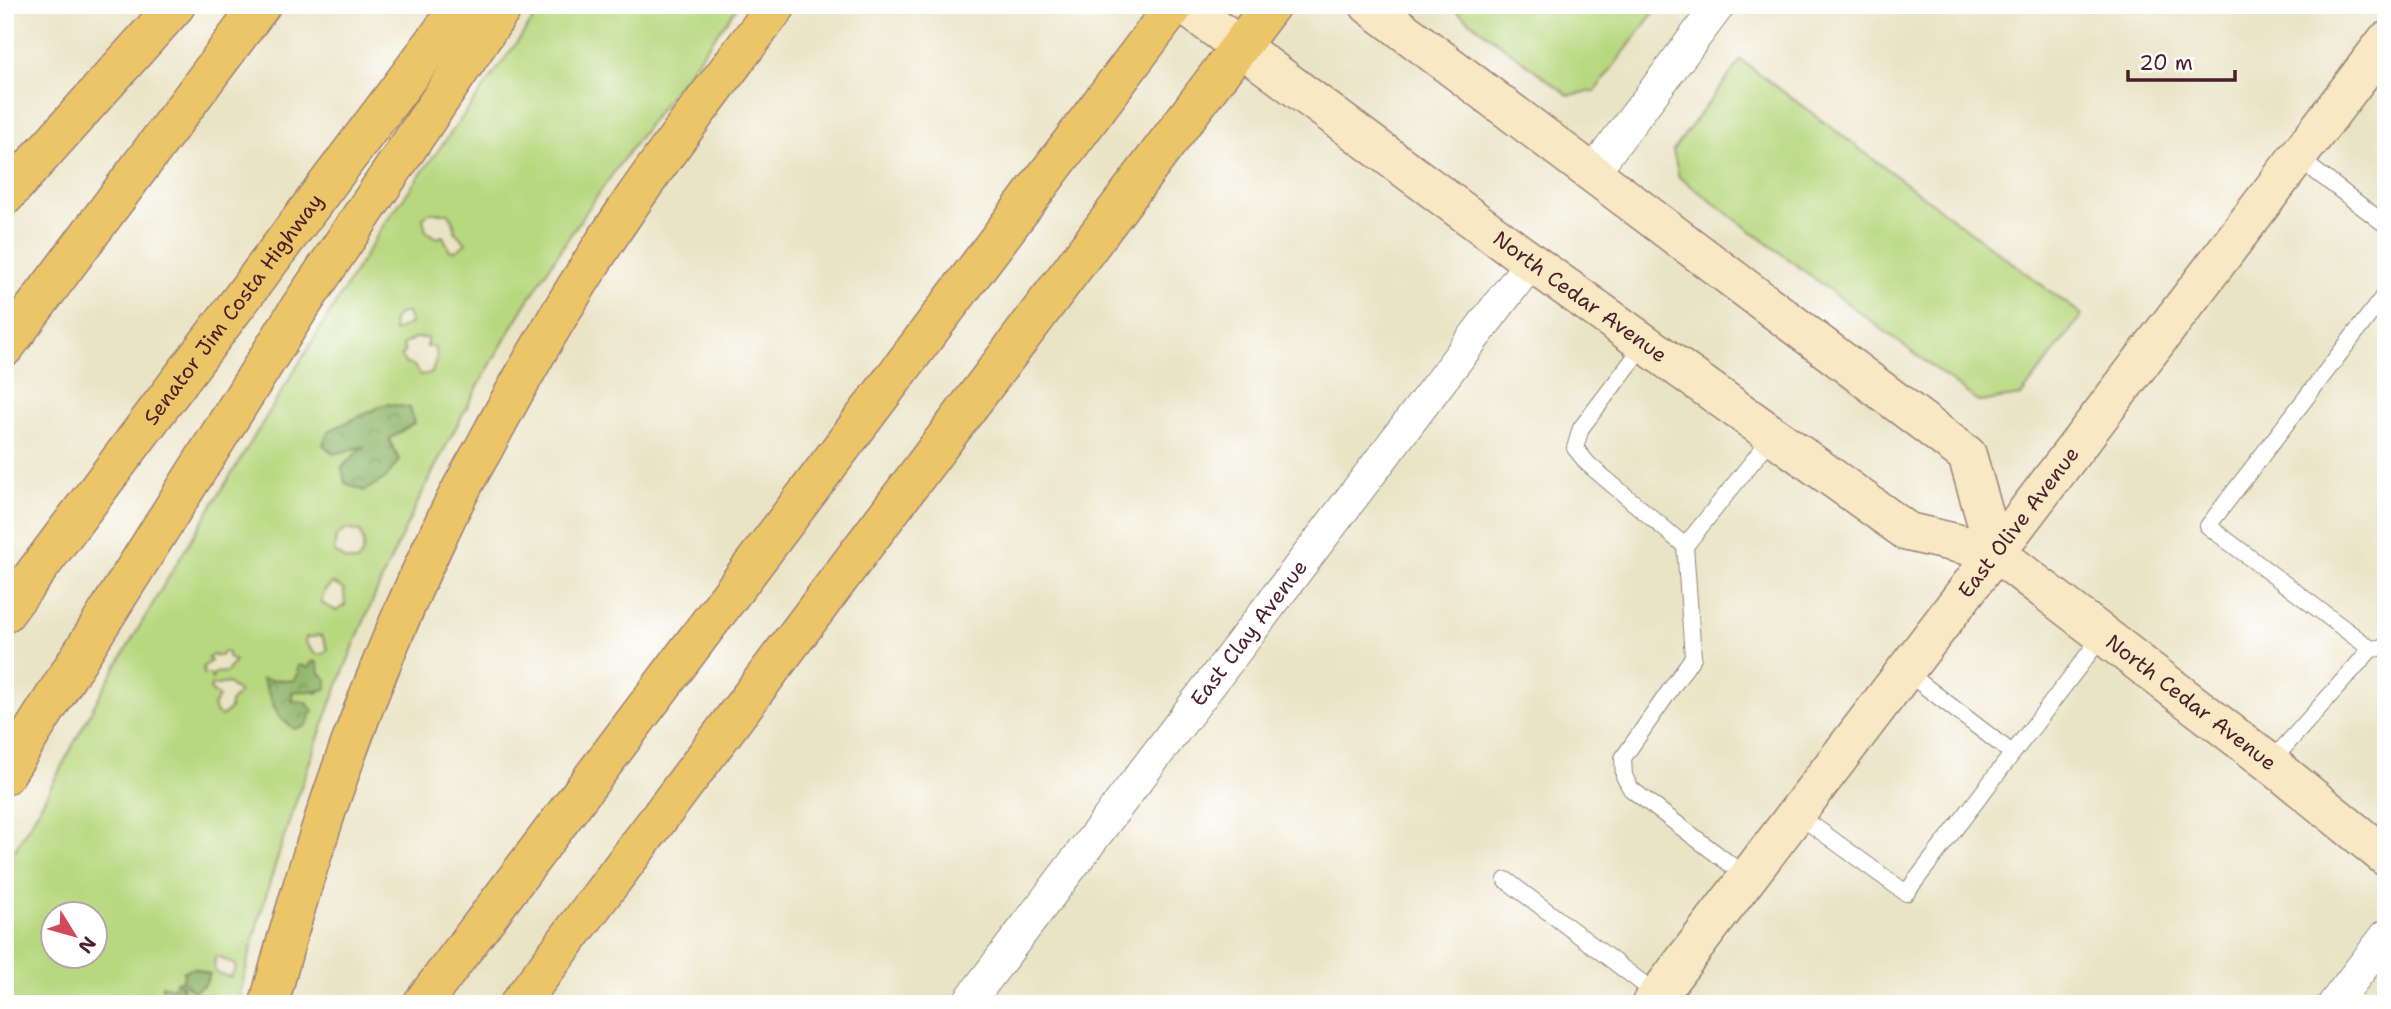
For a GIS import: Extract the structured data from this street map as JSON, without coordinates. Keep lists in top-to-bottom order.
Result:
{
  "streets": {
    "highway": ["Senator Jim Costa Highway"],
    "main road": ["North Cedar Avenue", "East Olive Avenue"],
    "street": ["East Clay Avenue"]
  },
  "crossings": [
    ["North Cedar Avenue", "East Olive Avenue"],
    ["North Cedar Avenue", "East Clay Avenue"]
  ],
  "scale_bar": "20 m",
  "north": "bottom right"
}
